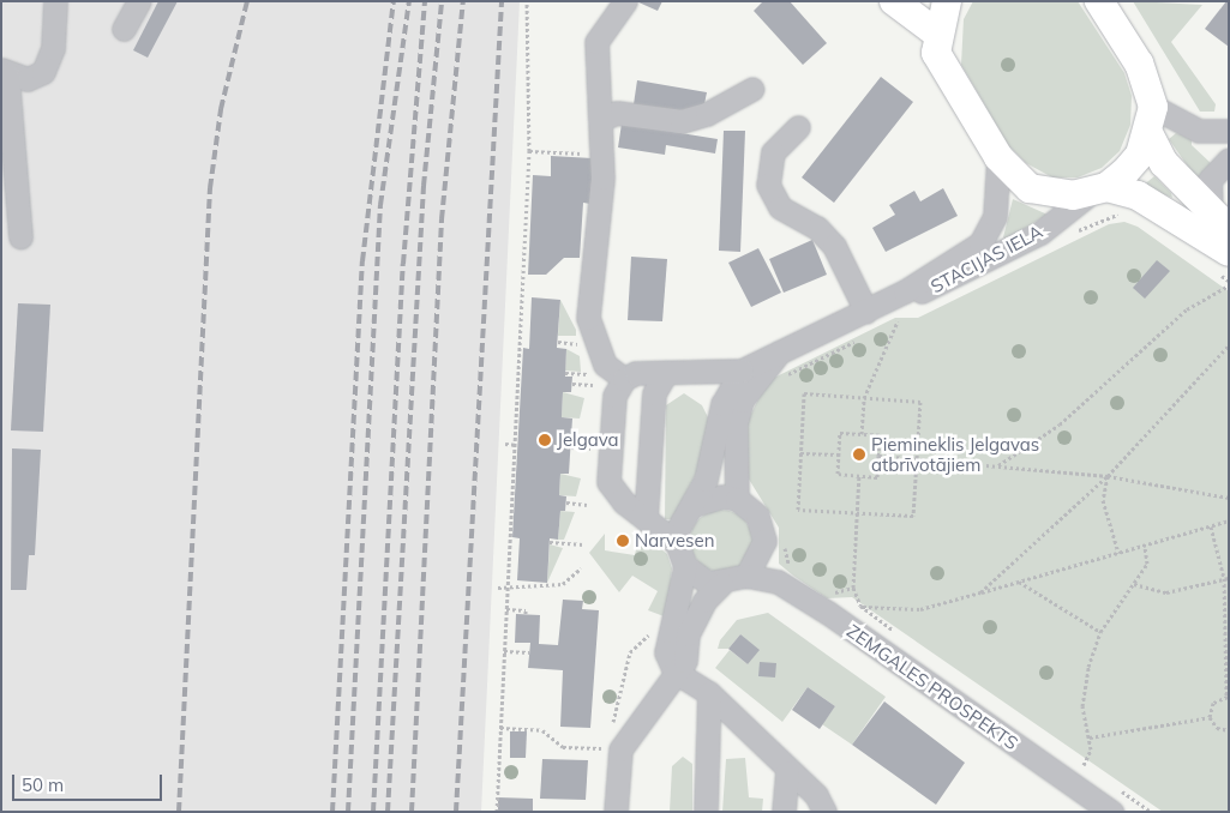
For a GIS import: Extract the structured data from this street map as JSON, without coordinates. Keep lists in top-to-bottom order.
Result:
{
  "streets": {
    "street": ["STACIJAS IELA", "ZEMGALES PROSPEKTS"]
  },
  "places": ["Jelgava", "Piemineklis Jelgavas atbrīvotājiem", "Narvesen"],
  "scale_bar": "50 m"
}
